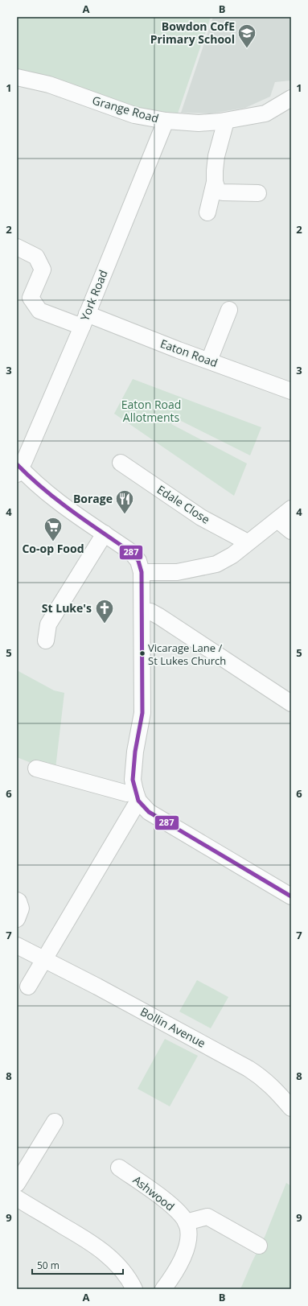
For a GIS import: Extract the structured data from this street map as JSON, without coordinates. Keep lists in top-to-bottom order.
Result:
{
  "streets": {
    "street": [
      "Grange Road",
      "York Road",
      "Eaton Road",
      "Edale Close",
      "Bollin Avenue",
      "Ashwood"
    ]
  },
  "crossings": [
    ["Grange Road", "York Road"],
    ["York Road", "Eaton Road"]
  ],
  "parks": ["Eaton Road Allotments"],
  "places": {
    "school or university": ["Bowdon CofE Primary School"],
    "restaurant": ["Borage"],
    "supermarket": ["Co-op Food"],
    "church": ["St Luke's"],
    "other": ["Vicarage Lane / St Lukes Church"]
  },
  "lines": ["transit line 287"],
  "scale_bar": "50 m",
  "grid": {
    "columns": ["A", "B"],
    "rows": [
      "1",
      "2",
      "3",
      "4",
      "5",
      "6",
      "7",
      "8",
      "9"
    ]
  }
}
